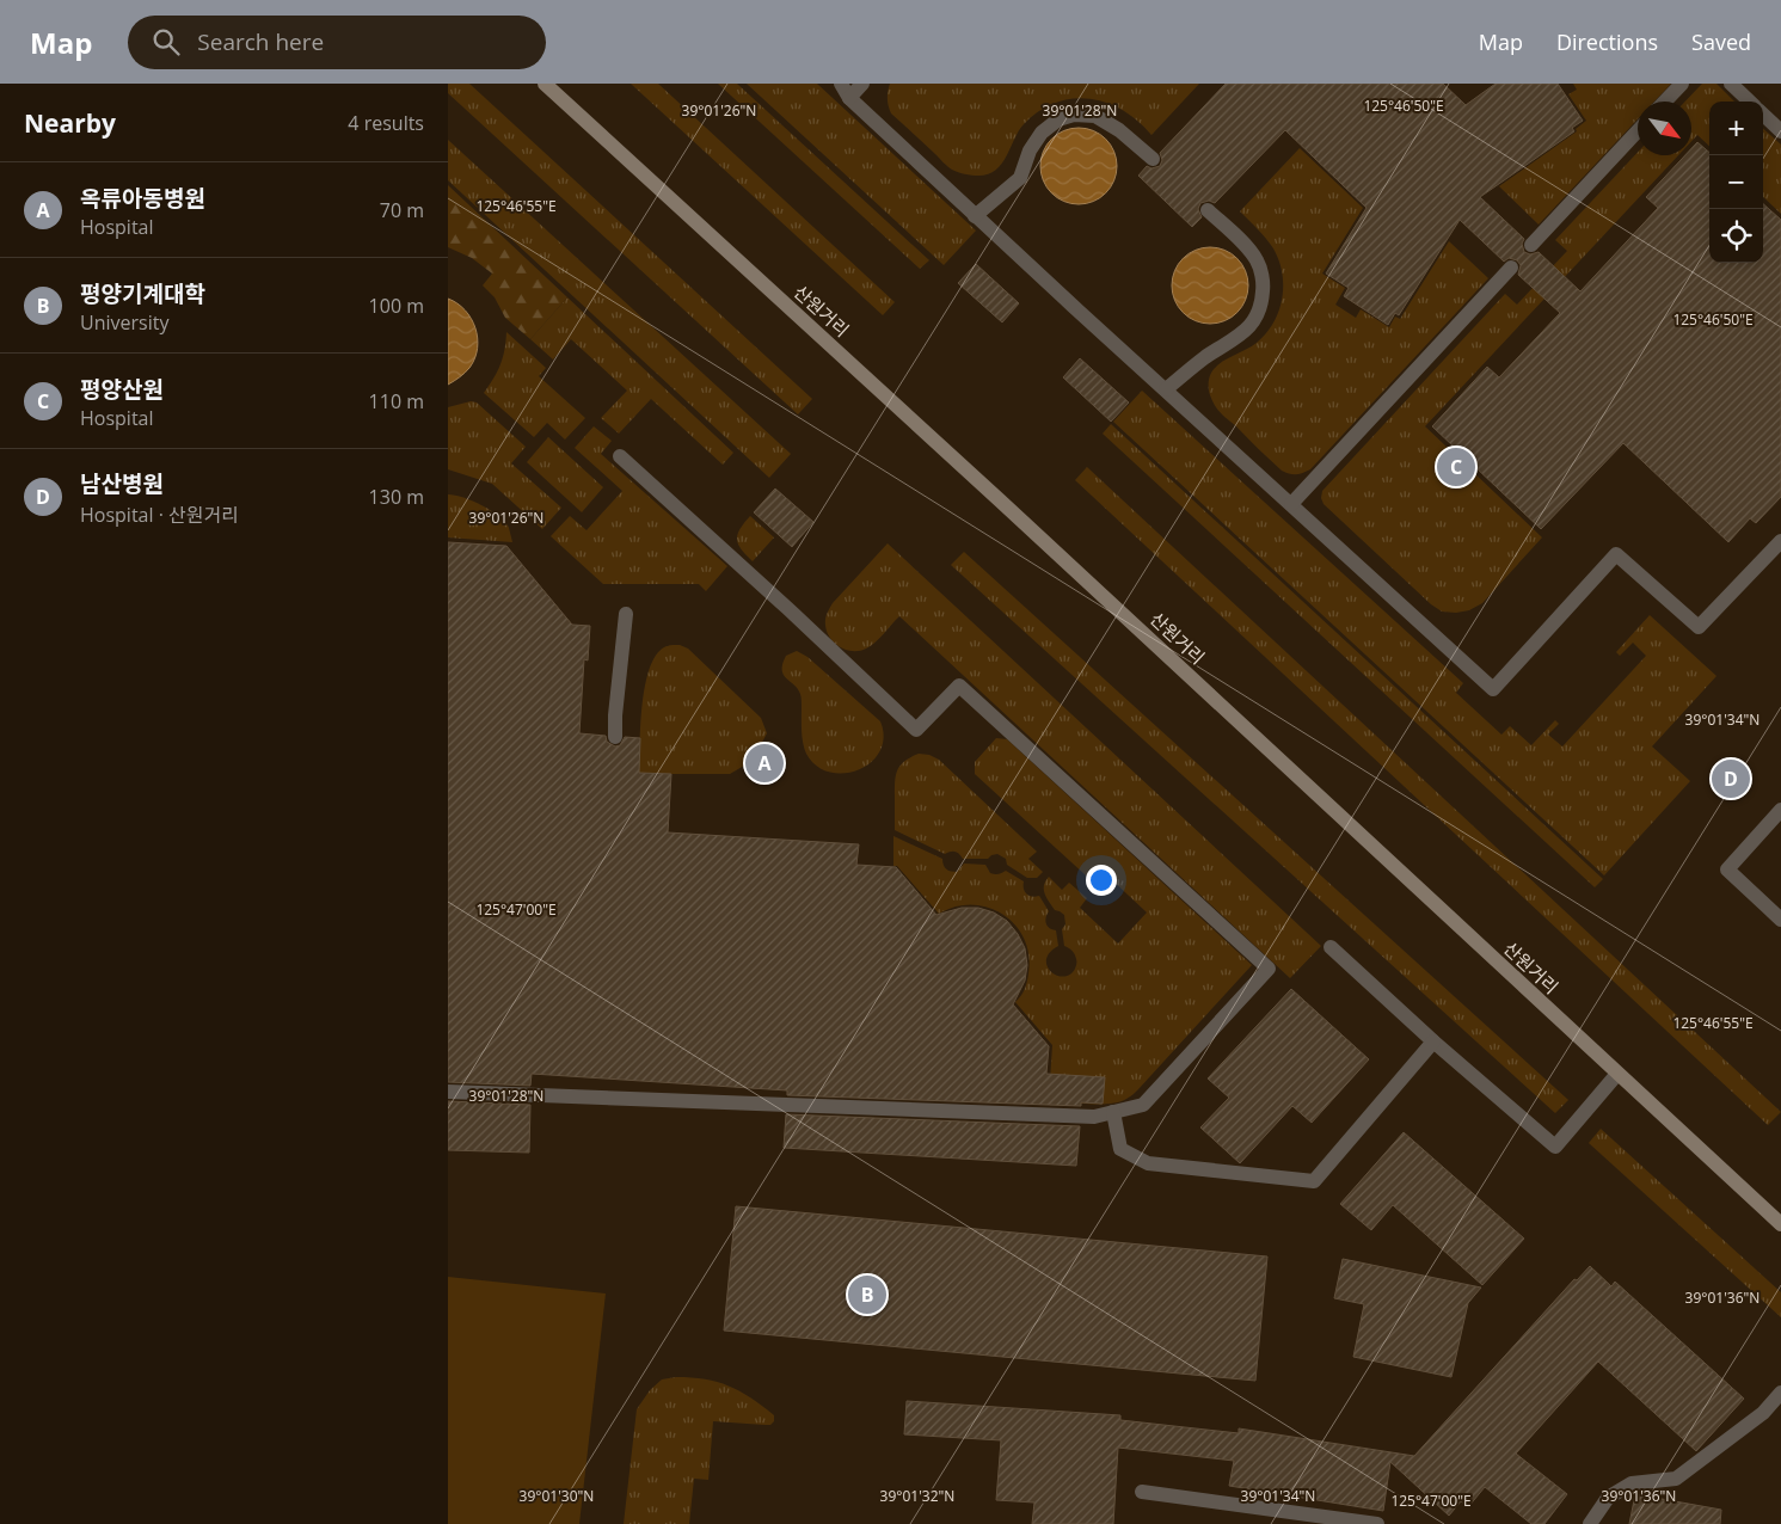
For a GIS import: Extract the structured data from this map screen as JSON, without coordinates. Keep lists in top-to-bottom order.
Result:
{
  "streets": {
    "main road": ["산원거리"]
  },
  "north": "bottom right",
  "page": {
    "header": "Map",
    "search": "Search here",
    "nav": ["Map", "Directions", "Saved"],
    "heading": ["Nearby", "4 results"],
    "map_buttons": ["+", "−"],
    "list": [
      {
        "mark": "A",
        "name": "옥류아동병원",
        "note": "Hospital",
        "value": "70 m"
      },
      {
        "mark": "B",
        "name": "평양기계대학",
        "note": "University",
        "value": "100 m"
      },
      {
        "mark": "C",
        "name": "평양산원",
        "note": "Hospital",
        "value": "110 m"
      },
      {
        "mark": "D",
        "name": "남산병원",
        "note": "Hospital · 산원거리",
        "value": "130 m"
      }
    ],
    "pins": [
      "C",
      "A",
      "D",
      "B"
    ]
  },
  "coordinates": [
    "125°46'50\"E",
    "39°01'26\"N",
    "39°01'28\"N",
    "125°46'55\"E",
    "39°01'34\"N",
    "125°47'00\"E",
    "39°01'36\"N",
    "39°01'30\"N",
    "39°01'32\"N"
  ]
}
